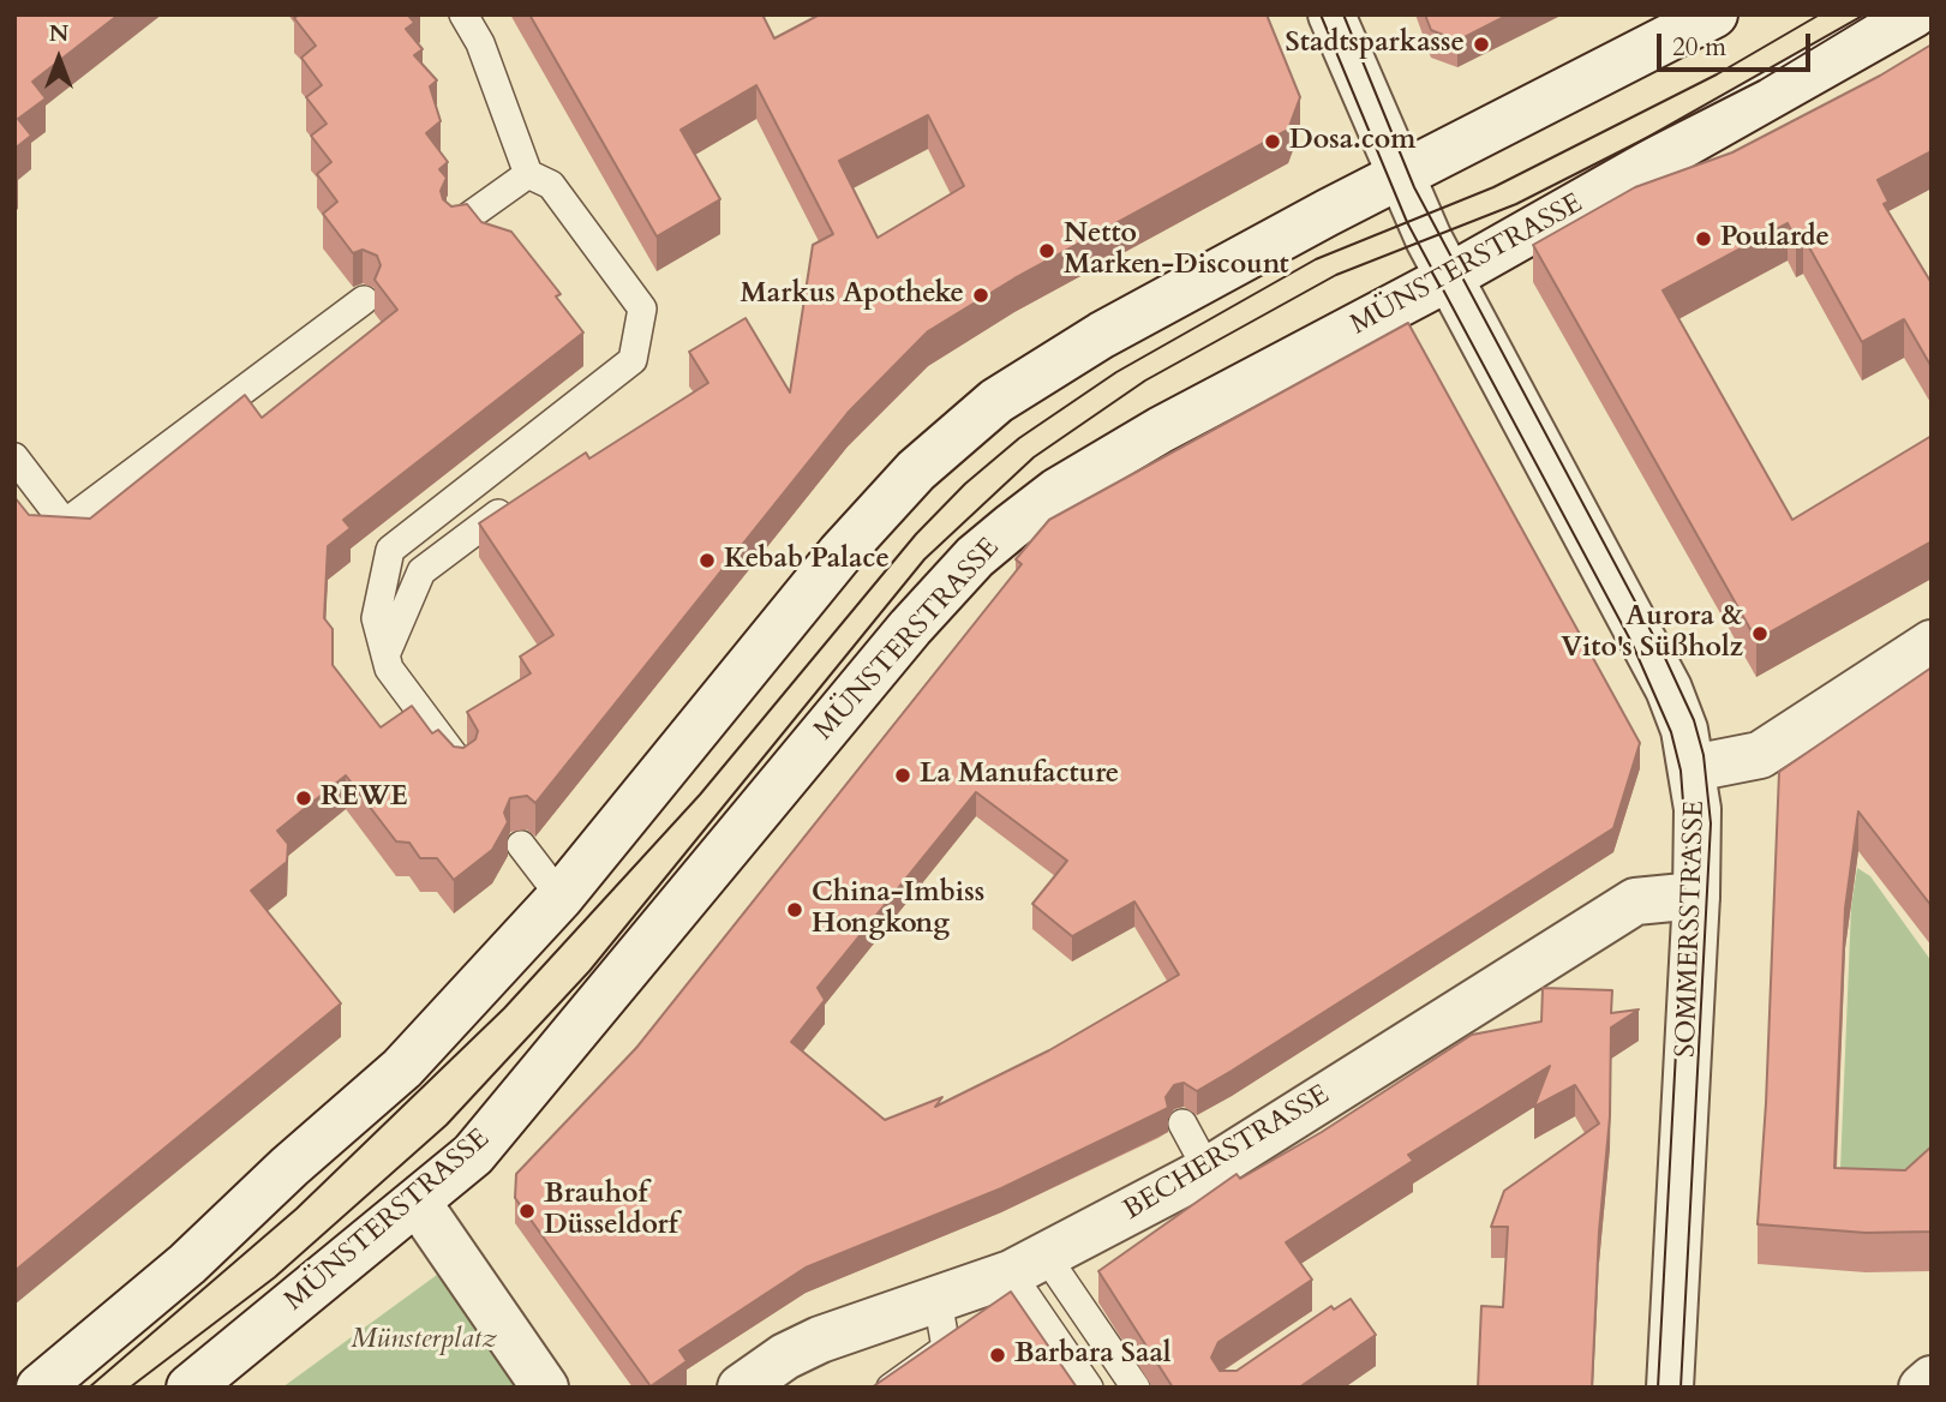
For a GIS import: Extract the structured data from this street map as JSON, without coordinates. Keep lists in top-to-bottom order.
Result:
{
  "streets": {
    "main road": ["MÜNSTERSTRASSE", "SOMMERSSTRASSE", "BECHERSTRASSE"]
  },
  "crossings": [
    ["MÜNSTERSTRASSE", "SOMMERSSTRASSE"],
    ["SOMMERSSTRASSE", "BECHERSTRASSE"]
  ],
  "parks": ["Münsterplatz"],
  "places": [
    "Stadtsparkasse",
    "Dosa.com",
    "Poularde",
    "Netto Marken-Discount",
    "Markus Apotheke",
    "Kebab Palace",
    "Aurora & Vito's Süßholz",
    "La Manufacture",
    "REWE",
    "China-Imbiss Hongkong",
    "Brauhof Düsseldorf",
    "Barbara Saal"
  ],
  "scale_bar": "20 m",
  "north": "top"
}
